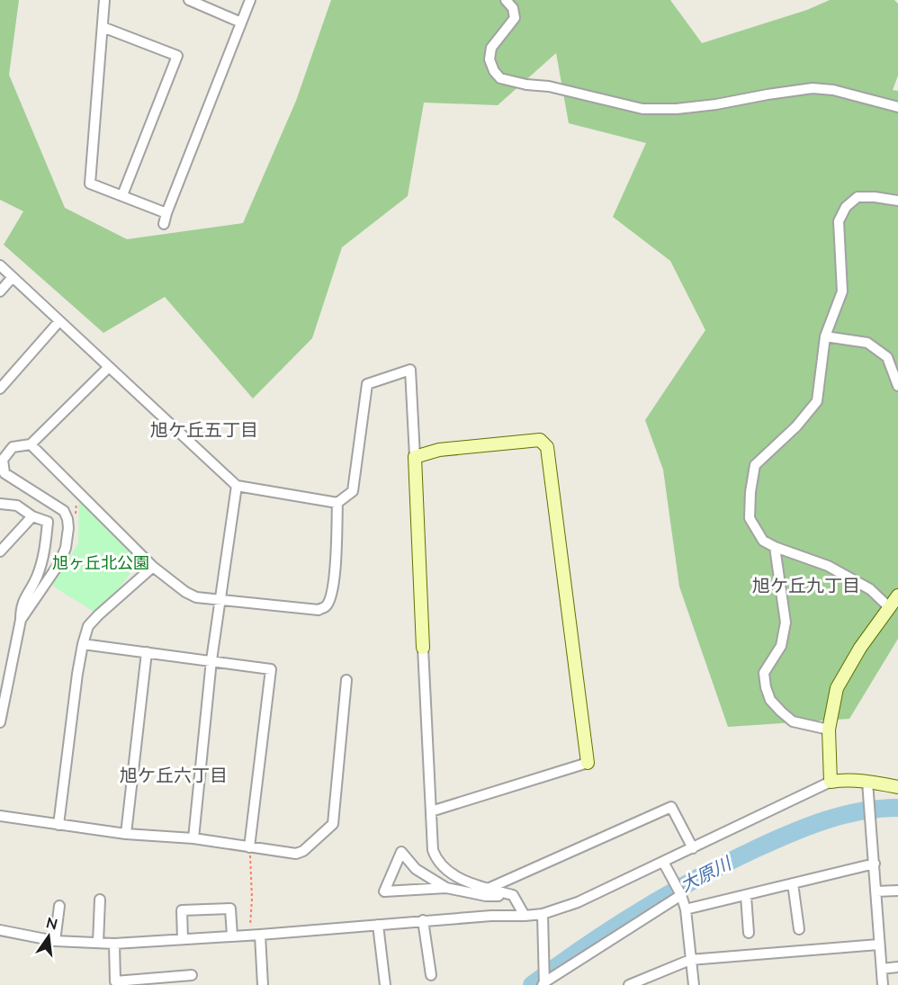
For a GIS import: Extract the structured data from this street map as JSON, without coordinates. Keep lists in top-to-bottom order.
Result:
{
  "districts": ["旭ケ丘五丁目", "旭ケ丘九丁目", "旭ケ丘六丁目"],
  "water": ["大原川"],
  "parks": ["旭ヶ丘北公園"],
  "north": "top"
}
